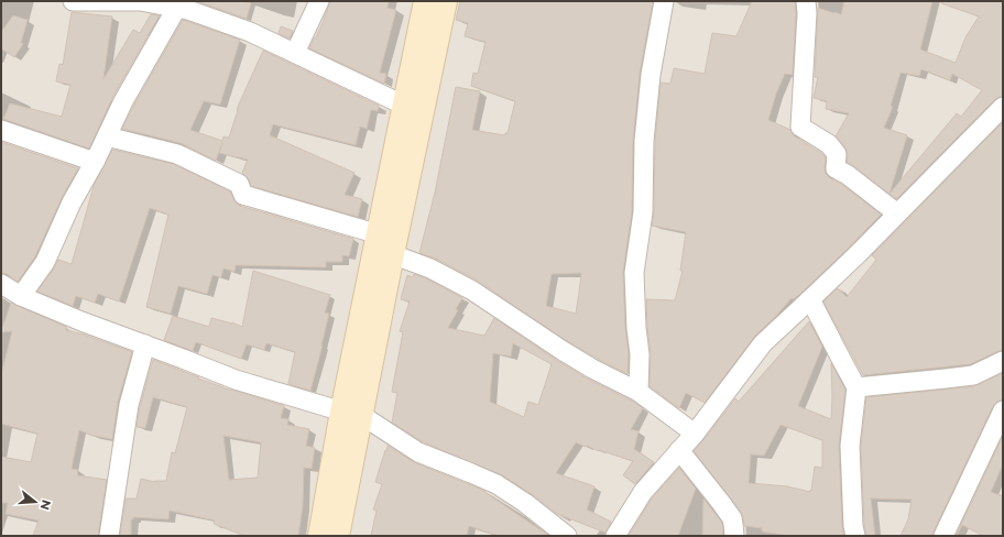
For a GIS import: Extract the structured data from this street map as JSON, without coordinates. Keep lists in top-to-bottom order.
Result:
{
  "north": "right"
}
